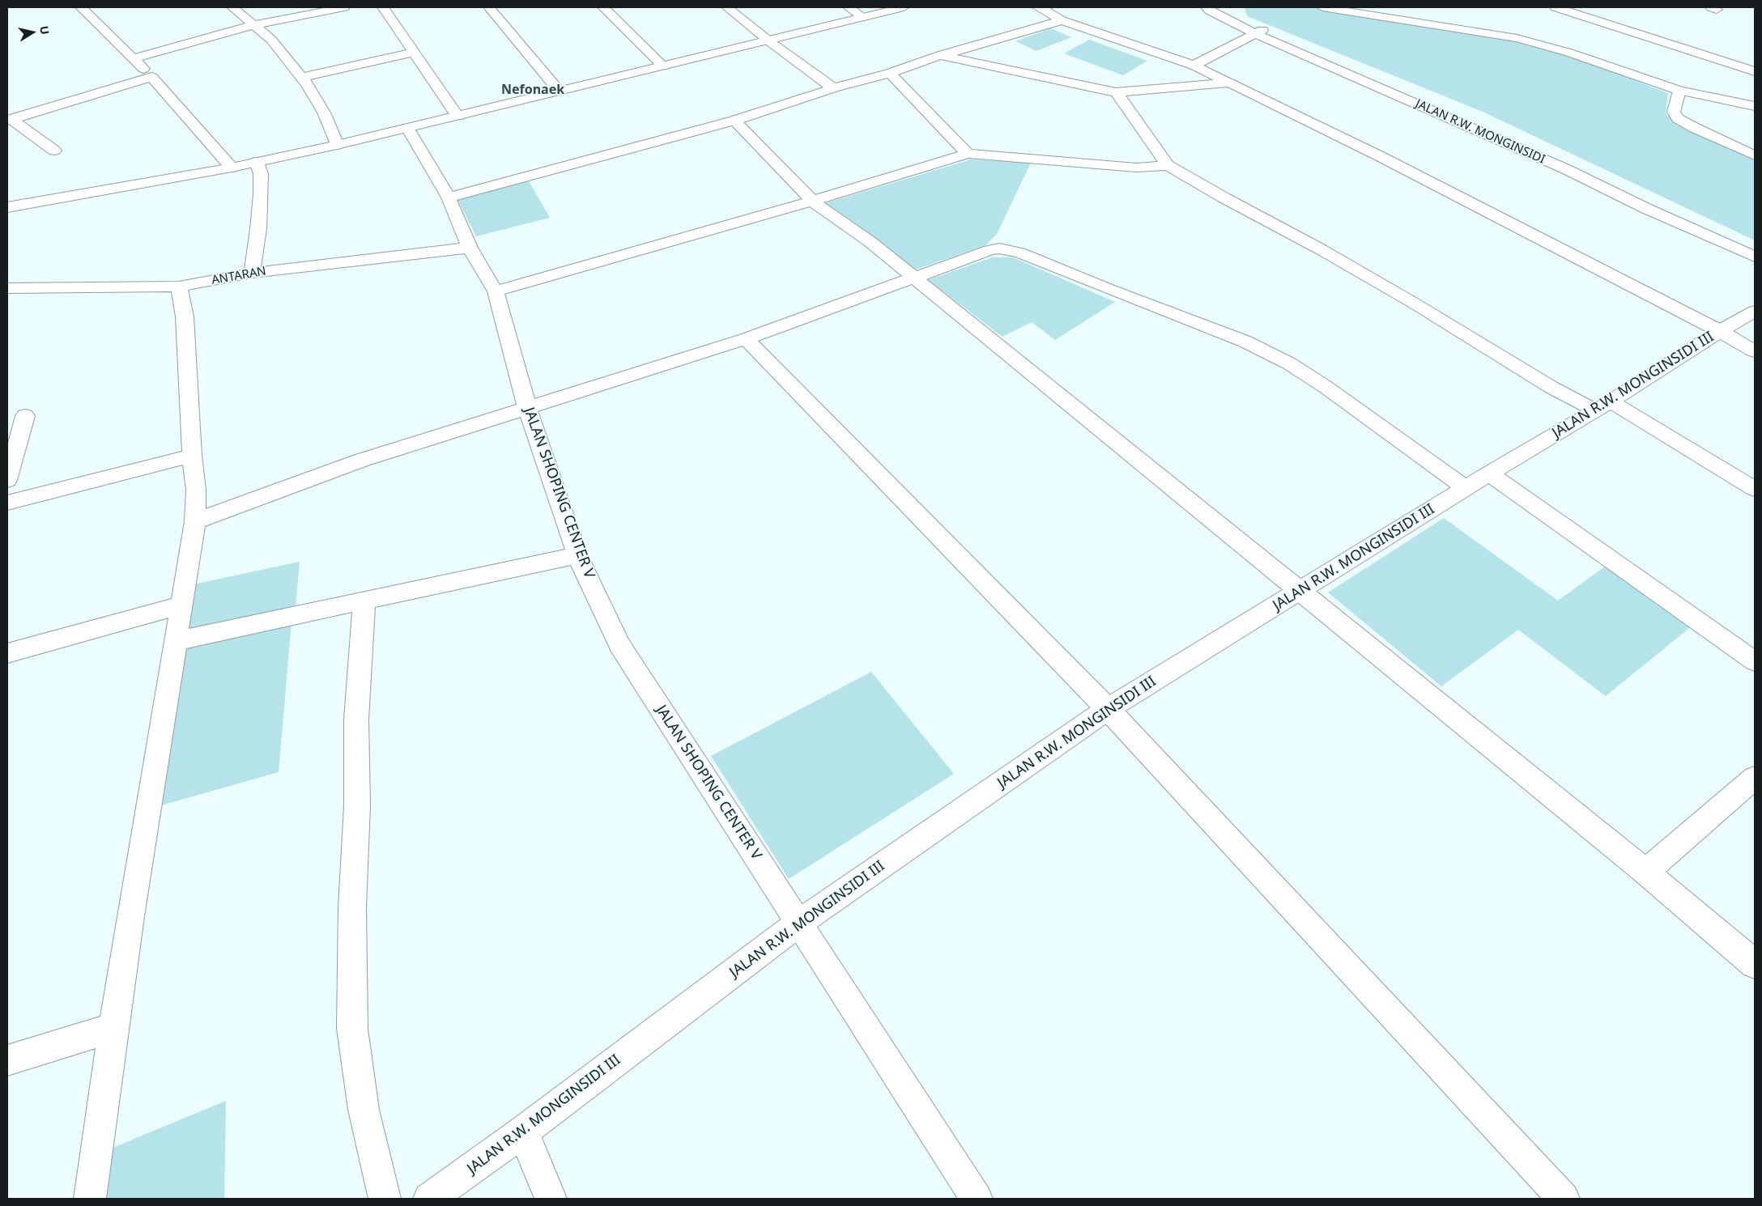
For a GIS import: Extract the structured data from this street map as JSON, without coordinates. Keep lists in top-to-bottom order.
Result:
{
  "streets": {
    "street": [
      "JALAN R.W. MONGINSIDI",
      "ANTARAN",
      "JALAN R.W. MONGINSIDI III",
      "JALAN SHOPING CENTER V"
    ]
  },
  "crossings": [
    ["ANTARAN", "JALAN SHOPING CENTER V"],
    ["JALAN R.W. MONGINSIDI III", "JALAN SHOPING CENTER V"]
  ],
  "districts": ["Nefonaek"],
  "north": "right"
}
